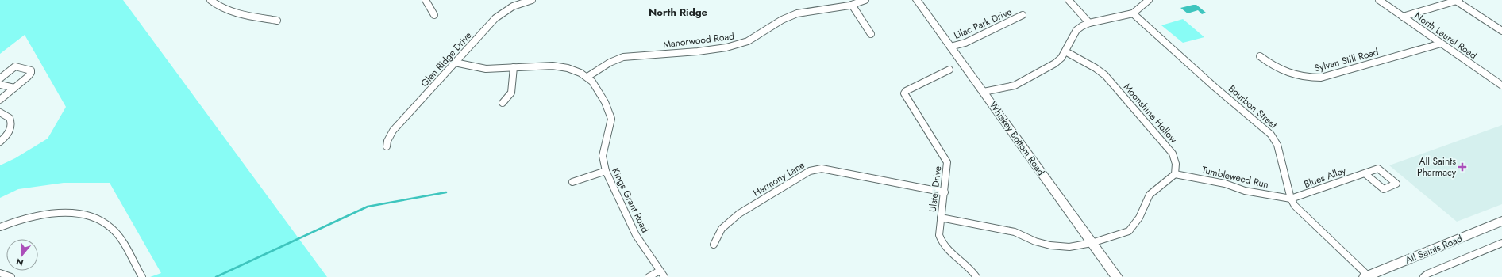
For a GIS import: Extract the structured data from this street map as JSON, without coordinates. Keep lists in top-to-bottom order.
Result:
{
  "streets": {
    "street": [
      "Lilac Park Drive",
      "North Laurel Road",
      "Manorwood Road",
      "Glen Ridge Drive",
      "Sylvan Still Road",
      "Bourbon Street",
      "Moonshine Hollow",
      "Whiskey Bottom Road",
      "Tumbleweed Run",
      "Blues Alley",
      "Harmony Lane",
      "Ulster Drive",
      "Kings Grant Road",
      "All Saints Road"
    ]
  },
  "crossings": [
    ["Lilac Park Drive", "Whiskey Bottom Road"],
    ["North Laurel Road", "Sylvan Still Road"],
    ["Manorwood Road", "Kings Grant Road"],
    ["Glen Ridge Drive", "Kings Grant Road"],
    ["Bourbon Street", "Tumbleweed Run"],
    ["Bourbon Street", "Blues Alley"],
    ["Bourbon Street", "All Saints Road"],
    ["Moonshine Hollow", "Tumbleweed Run"],
    ["Tumbleweed Run", "Blues Alley"],
    ["Harmony Lane", "Ulster Drive"]
  ],
  "districts": ["North Ridge"],
  "places": {
    "health": ["All Saints Pharmacy"]
  },
  "north": "bottom"
}
